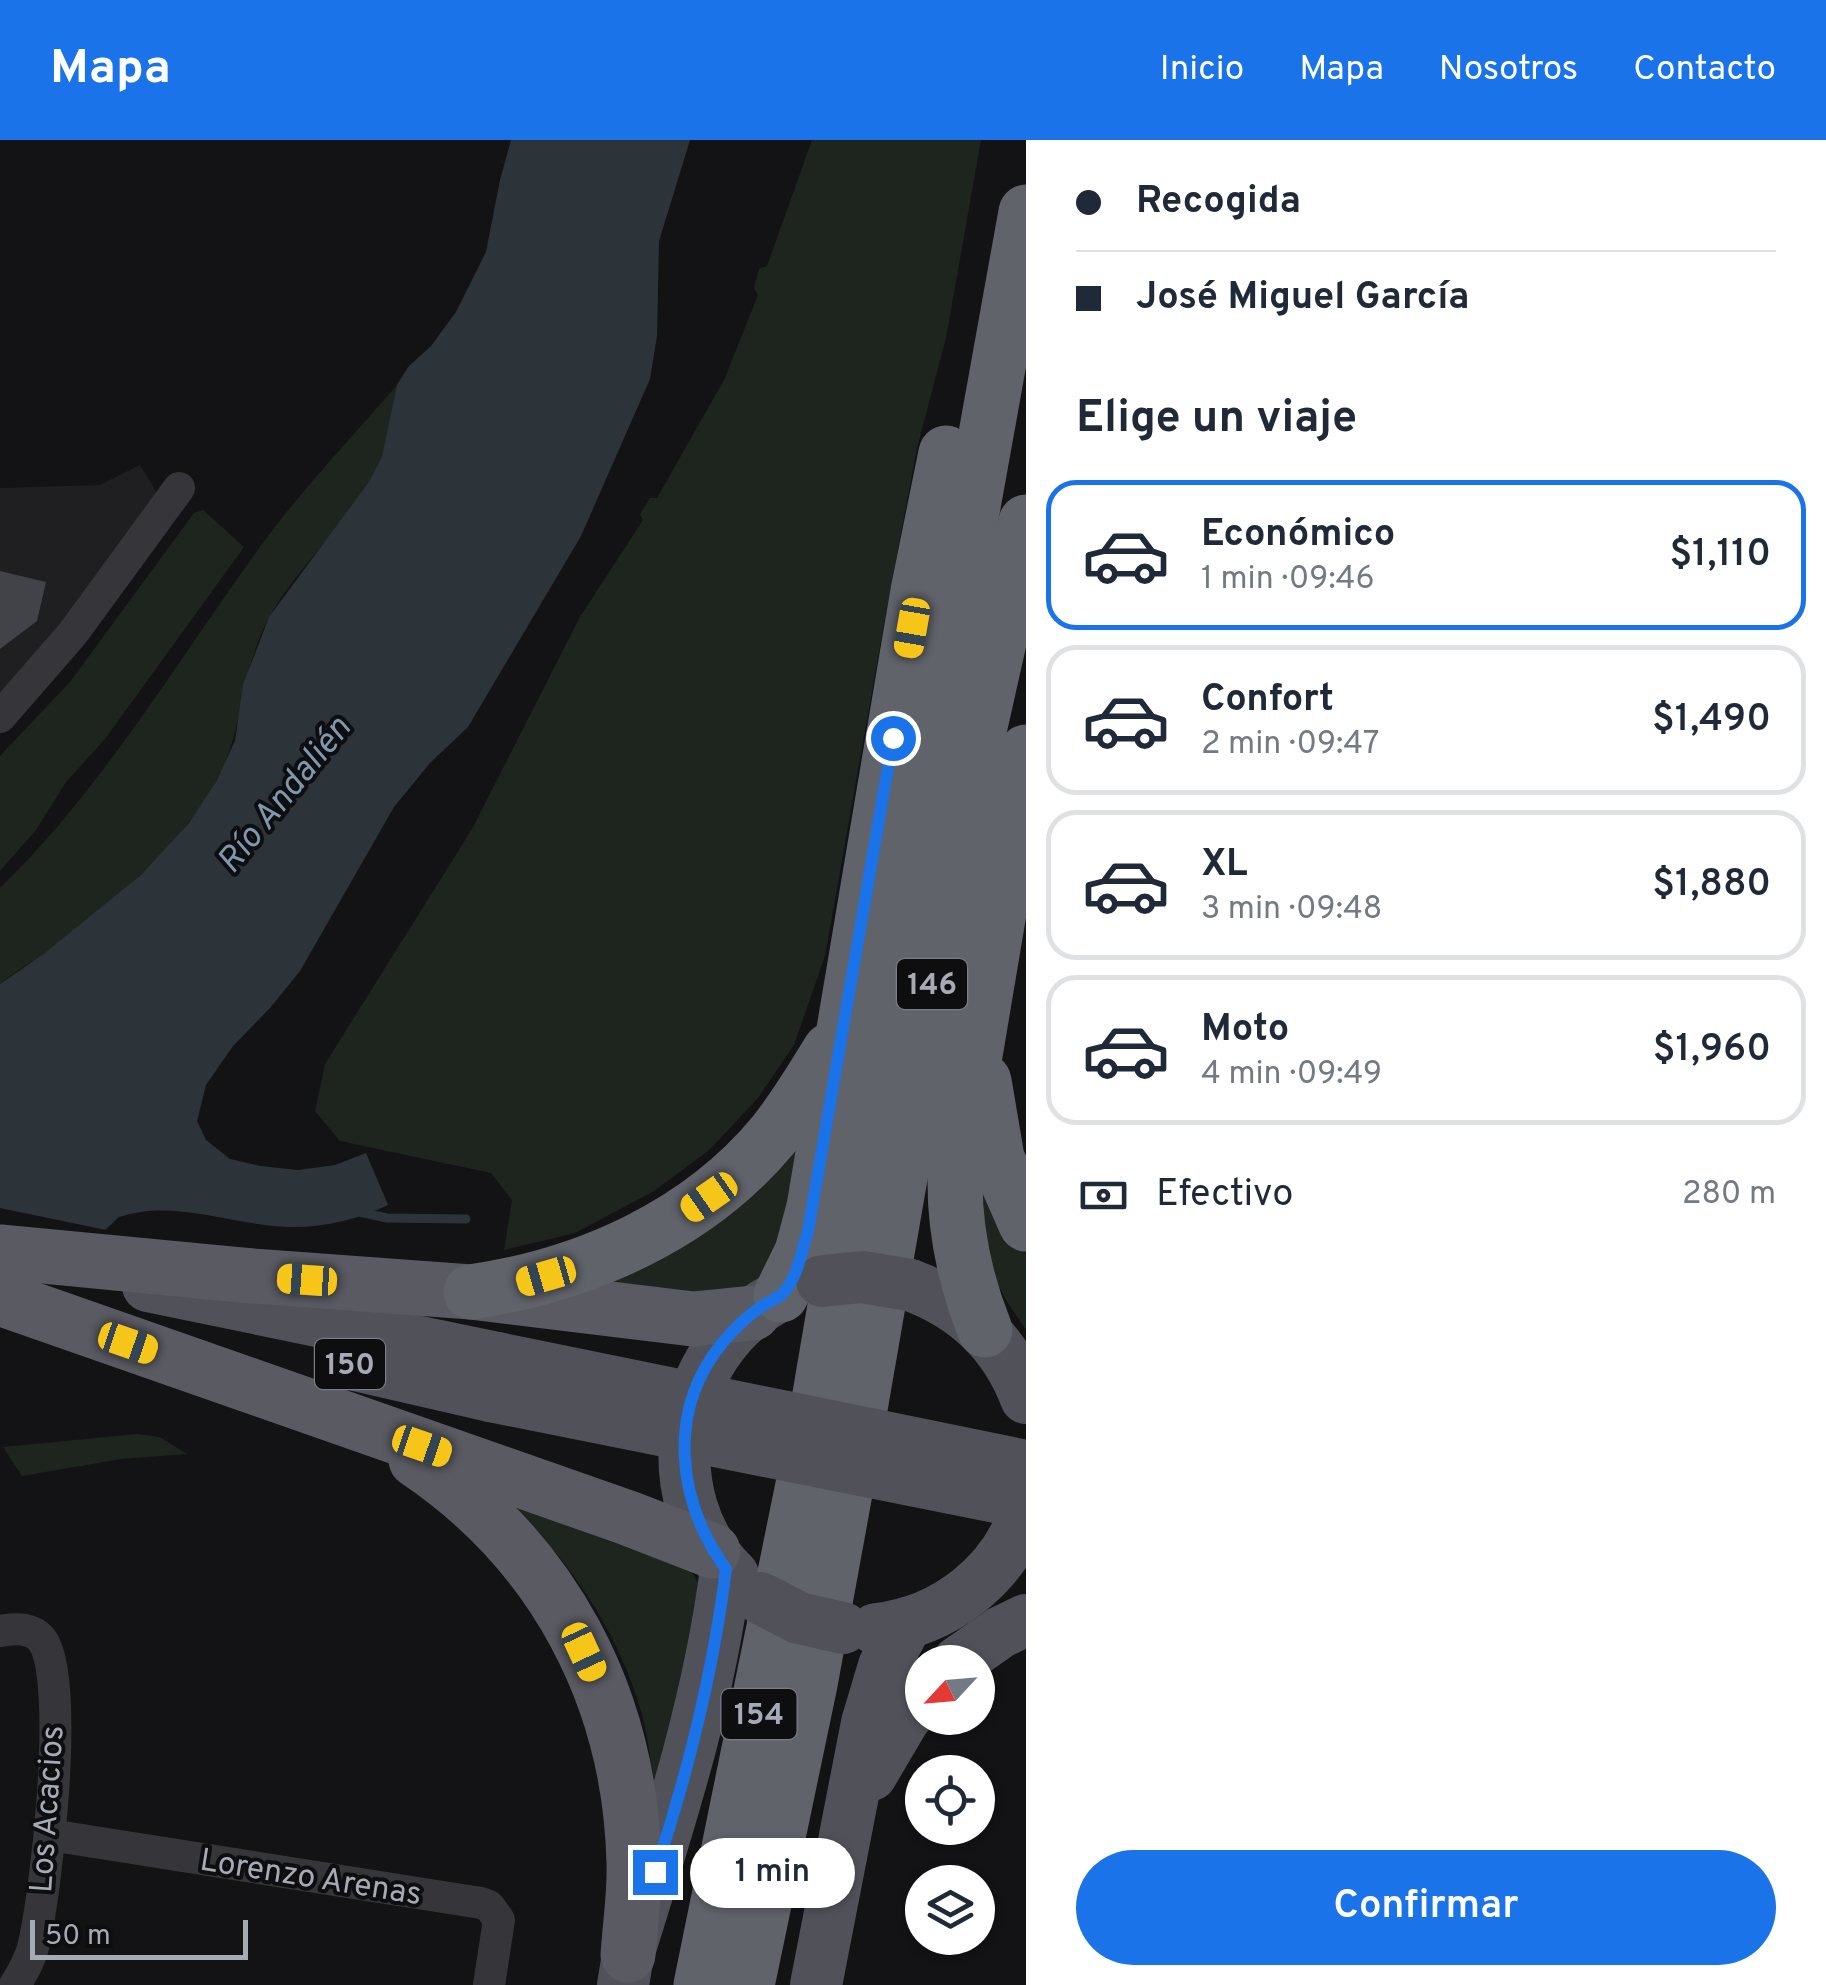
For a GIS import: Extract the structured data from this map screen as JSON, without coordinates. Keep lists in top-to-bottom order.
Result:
{
  "streets": {
    "highway": ["146", "154"],
    "main road": ["150"],
    "street": ["Los Acacios", "Lorenzo Arenas"]
  },
  "crossings": [
    ["146", "154"],
    ["Los Acacios", "Lorenzo Arenas"]
  ],
  "water": ["Río Andalién"],
  "scale_bar": "50 m",
  "north": "bottom left",
  "page": {
    "header": "Mapa",
    "nav": [
      "Inicio",
      "Mapa",
      "Nosotros",
      "Contacto"
    ],
    "banner": ["Recogida", "José Miguel García"],
    "heading": "Elige un viaje",
    "list": [
      {
        "name": "Económico",
        "note": "1 min · 09:46",
        "value": "$1,110"
      },
      {
        "name": "Confort",
        "note": "2 min · 09:47",
        "value": "$1,490"
      },
      {
        "name": "XL",
        "note": "3 min · 09:48",
        "value": "$1,880"
      },
      {
        "name": "Moto",
        "note": "4 min · 09:49",
        "value": "$1,960"
      }
    ],
    "pay": ["Efectivo", "280 m"],
    "buttons": "Confirmar",
    "bubble": "1 min",
    "scale": "50 m"
  }
}
